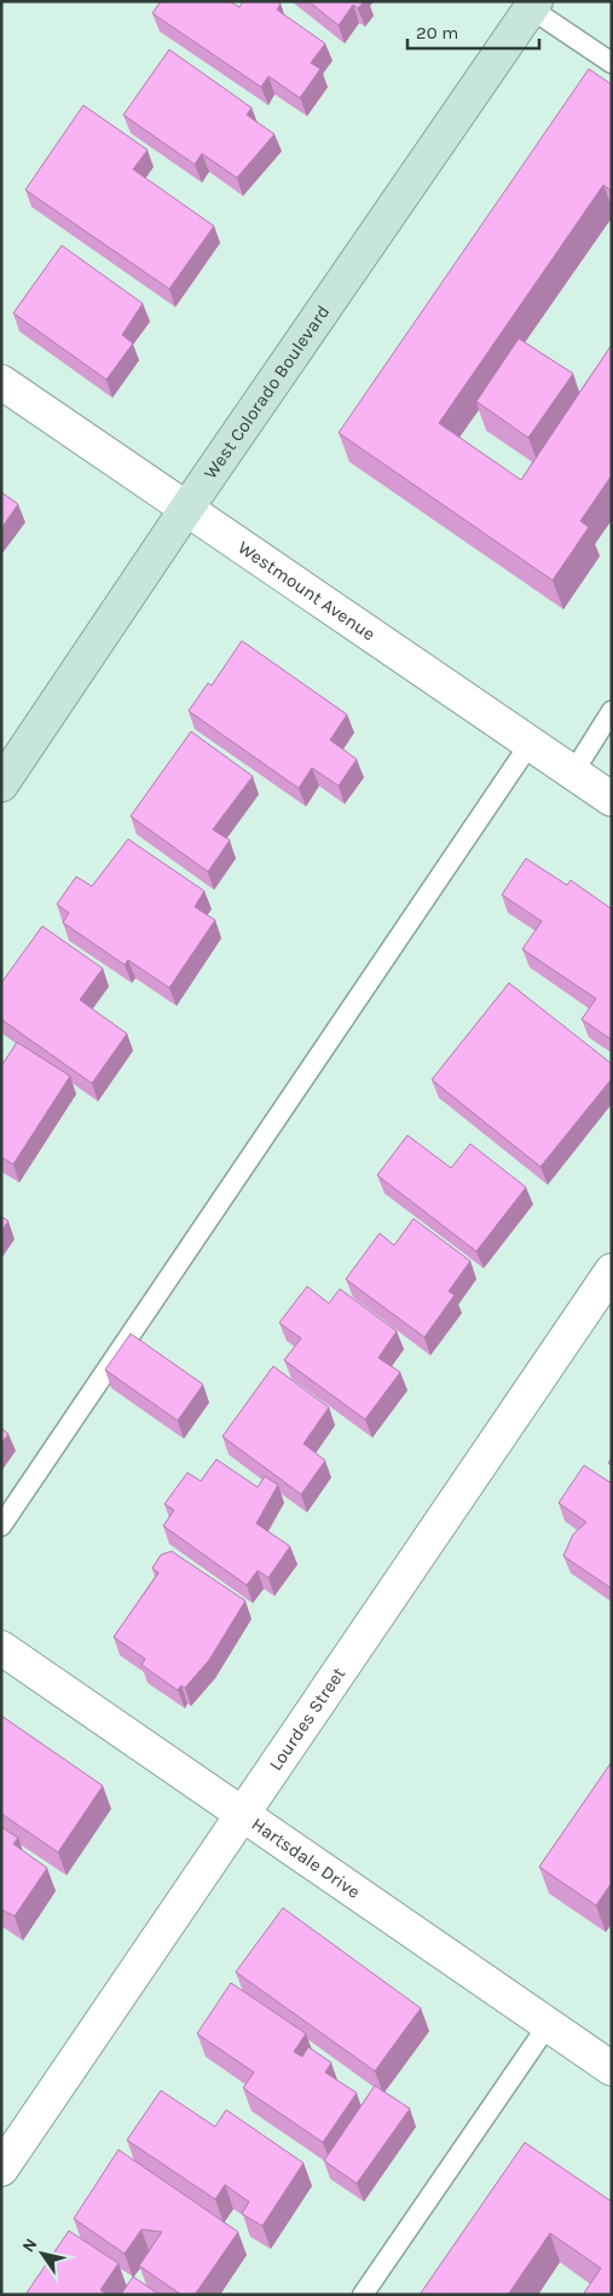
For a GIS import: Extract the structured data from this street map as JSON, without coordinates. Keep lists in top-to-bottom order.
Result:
{
  "streets": {
    "street": [
      "West Colorado Boulevard",
      "Westmount Avenue",
      "Lourdes Street",
      "Hartsdale Drive"
    ]
  },
  "crossings": [
    ["West Colorado Boulevard", "Westmount Avenue"],
    ["Lourdes Street", "Hartsdale Drive"]
  ],
  "scale_bar": "20 m",
  "north": "top left"
}
